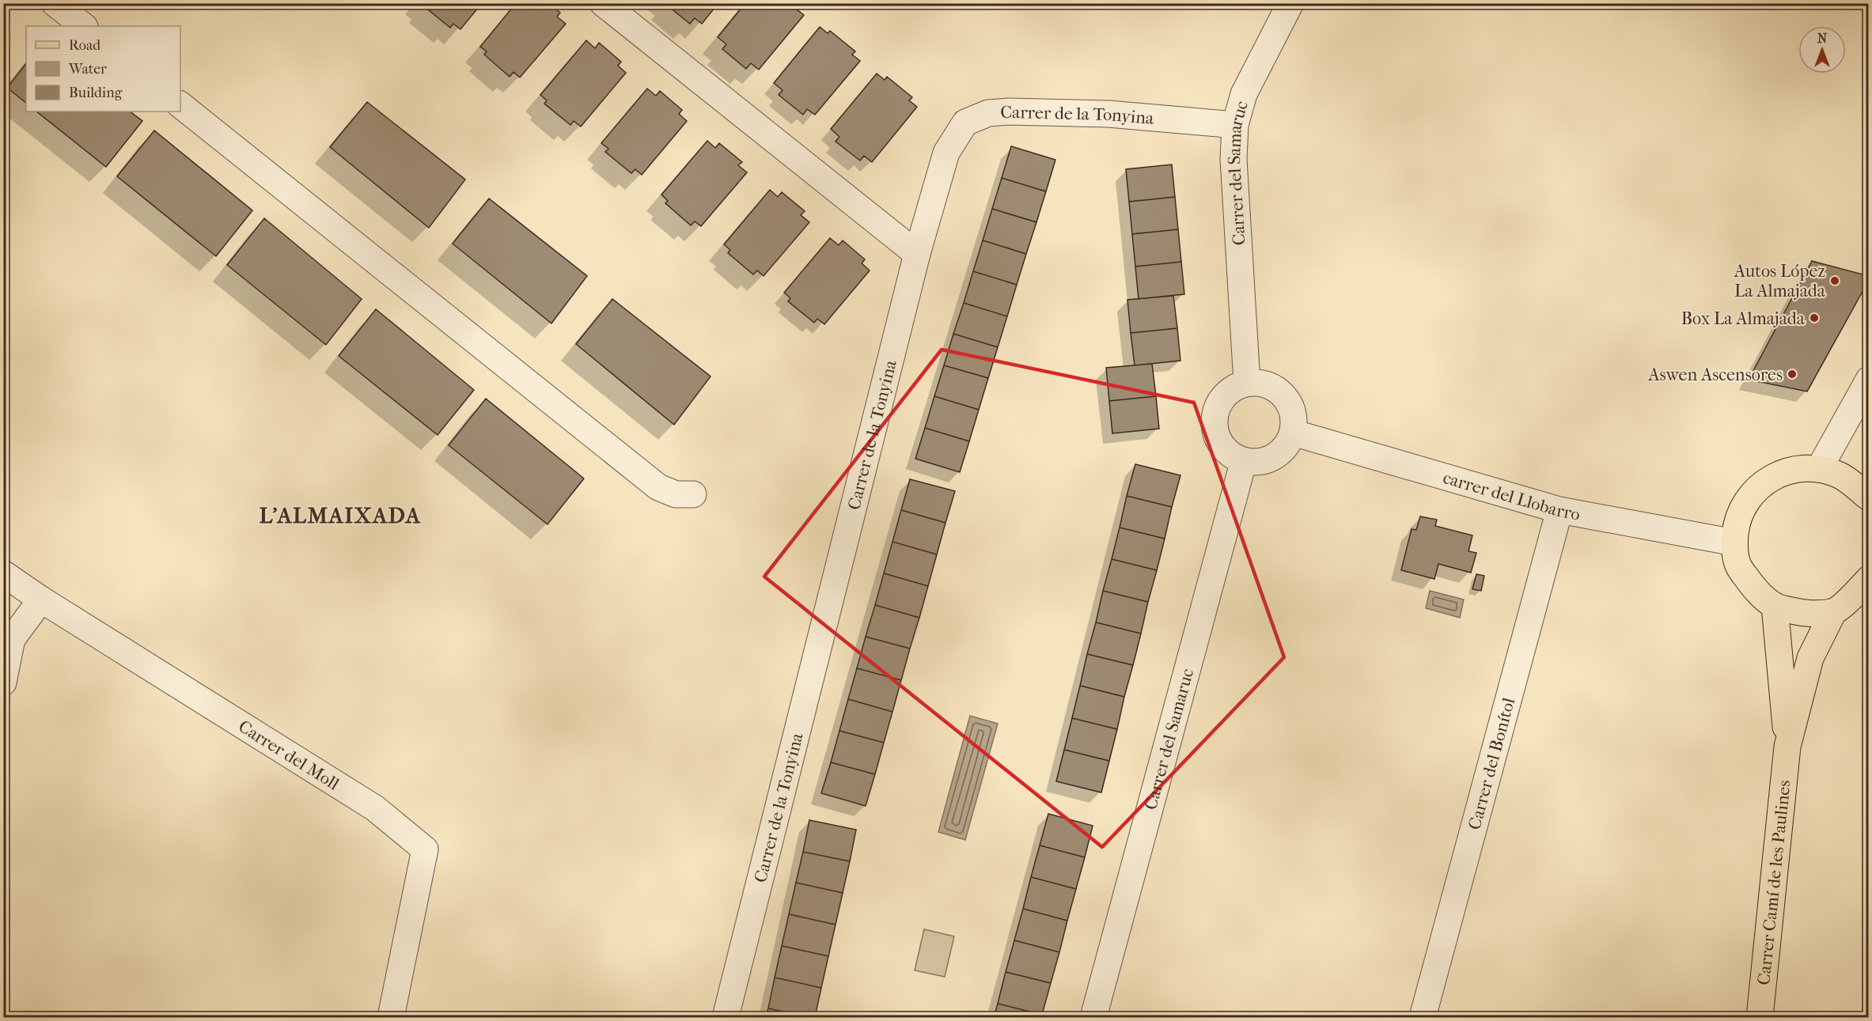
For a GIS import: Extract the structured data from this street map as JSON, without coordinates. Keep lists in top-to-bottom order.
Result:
{
  "streets": {
    "main road": ["Carrer Camí de les Paulines"],
    "street": [
      "Carrer de la Tonyina",
      "Carrer del Samaruc",
      "carrer del Llobarro",
      "Carrer del Moll",
      "Carrer del Bonítol"
    ]
  },
  "crossings": [
    ["Carrer de la Tonyina", "Carrer del Samaruc"],
    ["Carrer del Samaruc", "carrer del Llobarro"],
    ["carrer del Llobarro", "Carrer del Bonítol"]
  ],
  "districts": ["L'ALMAIXADA"],
  "places": ["Autos López La Almajada", "Box La Almajada", "Aswen Ascensores"],
  "legend": ["Road", "Water", "Building"],
  "north": "top"
}
